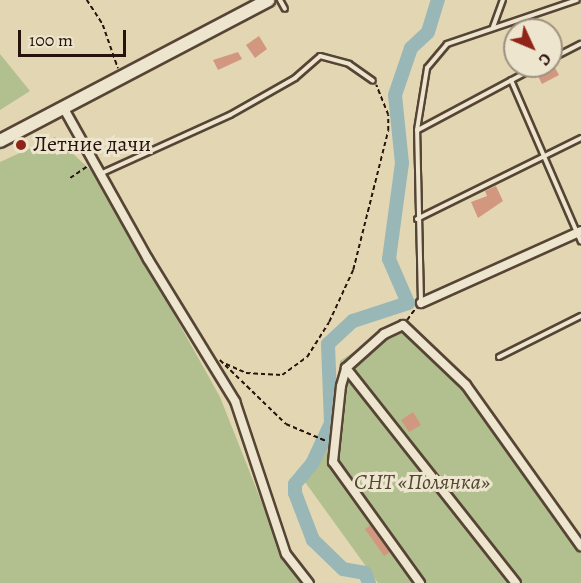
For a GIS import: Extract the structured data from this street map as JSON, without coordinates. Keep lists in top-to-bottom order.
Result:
{
  "parks": ["СНТ «Полянка»"],
  "places": ["Летние дачи"],
  "scale_bar": "100 m",
  "north": "bottom right"
}
